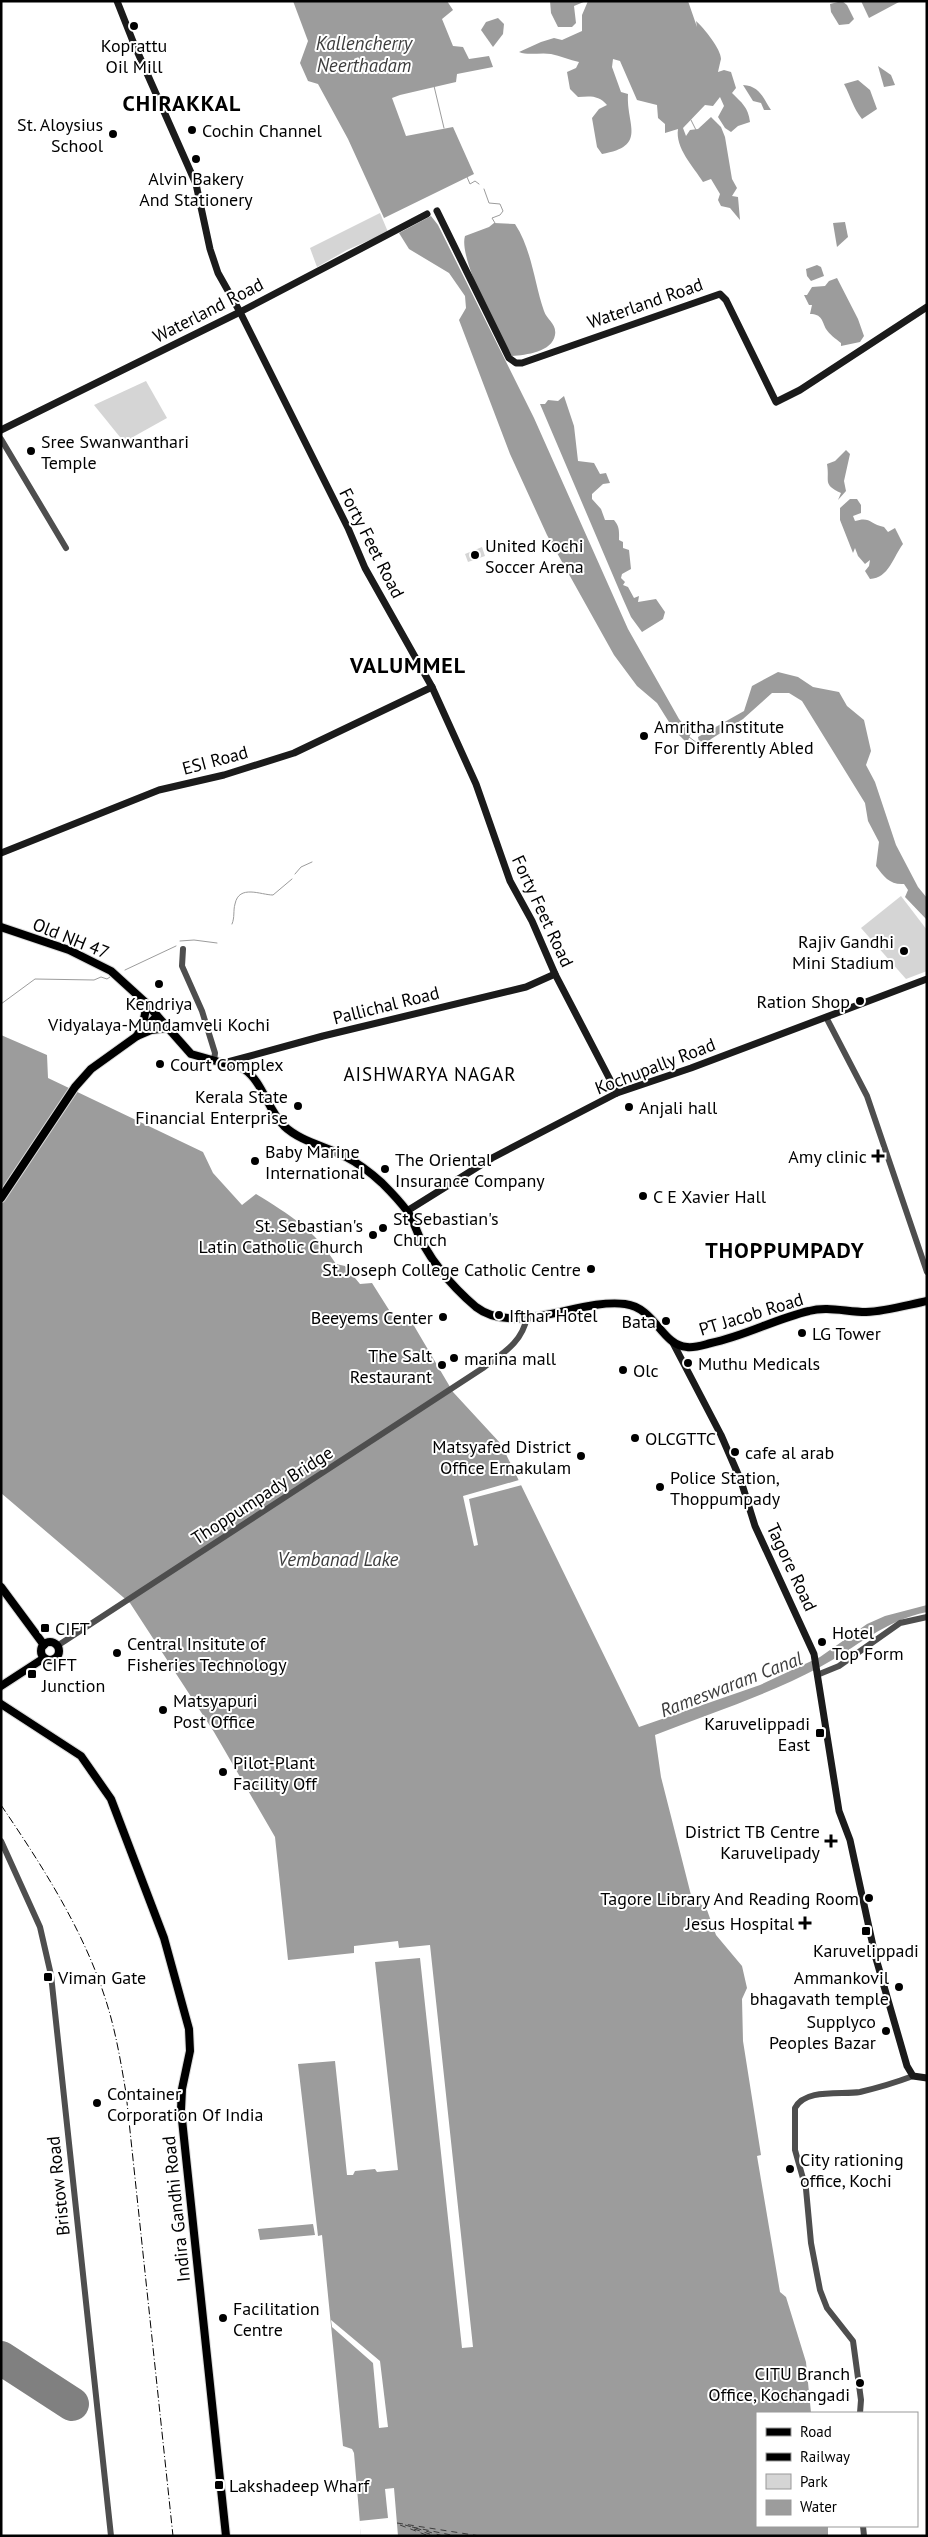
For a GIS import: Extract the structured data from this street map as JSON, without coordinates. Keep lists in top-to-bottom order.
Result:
{
  "streets": {
    "main road": [
      "Waterland Road",
      "Forty Feet Road",
      "ESI Road",
      "Old NH 47",
      "Pallichal Road",
      "Kochupally Road",
      "PT Jacob Road",
      "Tagore Road",
      "Indira Gandhi Road"
    ],
    "street": ["Thoppumpady Bridge", "Bristow Road"]
  },
  "crossings": [
    ["Waterland Road", "Forty Feet Road"],
    ["Forty Feet Road", "ESI Road"],
    ["Forty Feet Road", "Pallichal Road"],
    ["Forty Feet Road", "Kochupally Road"],
    ["Old NH 47", "Pallichal Road"],
    ["Old NH 47", "Kochupally Road"],
    ["Old NH 47", "PT Jacob Road"],
    ["Old NH 47", "Thoppumpady Bridge"],
    ["Old NH 47", "Tagore Road"],
    ["PT Jacob Road", "Tagore Road"]
  ],
  "districts": [
    "CHIRAKKAL",
    "VALUMMEL",
    "AISHWARYA NAGAR",
    "THOPPUMPADY"
  ],
  "water": ["Kallencherry Neerthadam", "Vembanad Lake", "Rameswaram Canal"],
  "places": {
    "other": [
      "Koprattu Oil Mill",
      "Cochin Channel",
      "St. Aloysius School",
      "Alvin Bakery And Stationery",
      "Sree Swanwanthari Temple",
      "United Kochi Soccer Arena",
      "Amritha Institute For Differently Abled",
      "Rajiv Gandhi Mini Stadium",
      "Kendriya Vidyalaya-Mundamveli Kochi",
      "Ration Shop",
      "Court Complex",
      "Kerala State Financial Enterprise",
      "Anjali hall",
      "Baby Marine International",
      "The Oriental Insurance Company",
      "C E Xavier Hall",
      "St Sebastian's Church",
      "St. Sebastian's Latin Catholic Church",
      "St. Joseph College Catholic Centre",
      "Ifthar Hotel",
      "Beeyems Center",
      "Bata",
      "LG Tower",
      "marina mall",
      "Muthu Medicals",
      "The Salt Restaurant",
      "Olc",
      "OLCGTTC",
      "cafe al arab",
      "Matsyafed District Office Ernakulam",
      "Police Station, Thoppumpady",
      "Hotel Top Form",
      "Central Insitute of Fisheries Technology",
      "Matsyapuri Post Office",
      "Pilot-Plant Facility Off",
      "Tagore Library And Reading Room",
      "Ammankovil bhagavath temple",
      "Supplyco Peoples Bazar",
      "Container Corporation Of India",
      "City rationing office, Kochi",
      "Facilitation Centre",
      "CITU Branch Office, Kochangadi"
    ],
    "health": ["Amy clinic", "District TB Centre Karuvelipady", "Jesus Hospital"],
    "transit": [
      "CIFT",
      "CIFT Junction",
      "Karuvelippadi East",
      "Karuvelippadi",
      "Viman Gate",
      "Lakshadeep Wharf"
    ]
  },
  "legend": [
    "Road",
    "Railway",
    "Park",
    "Water"
  ]
}
